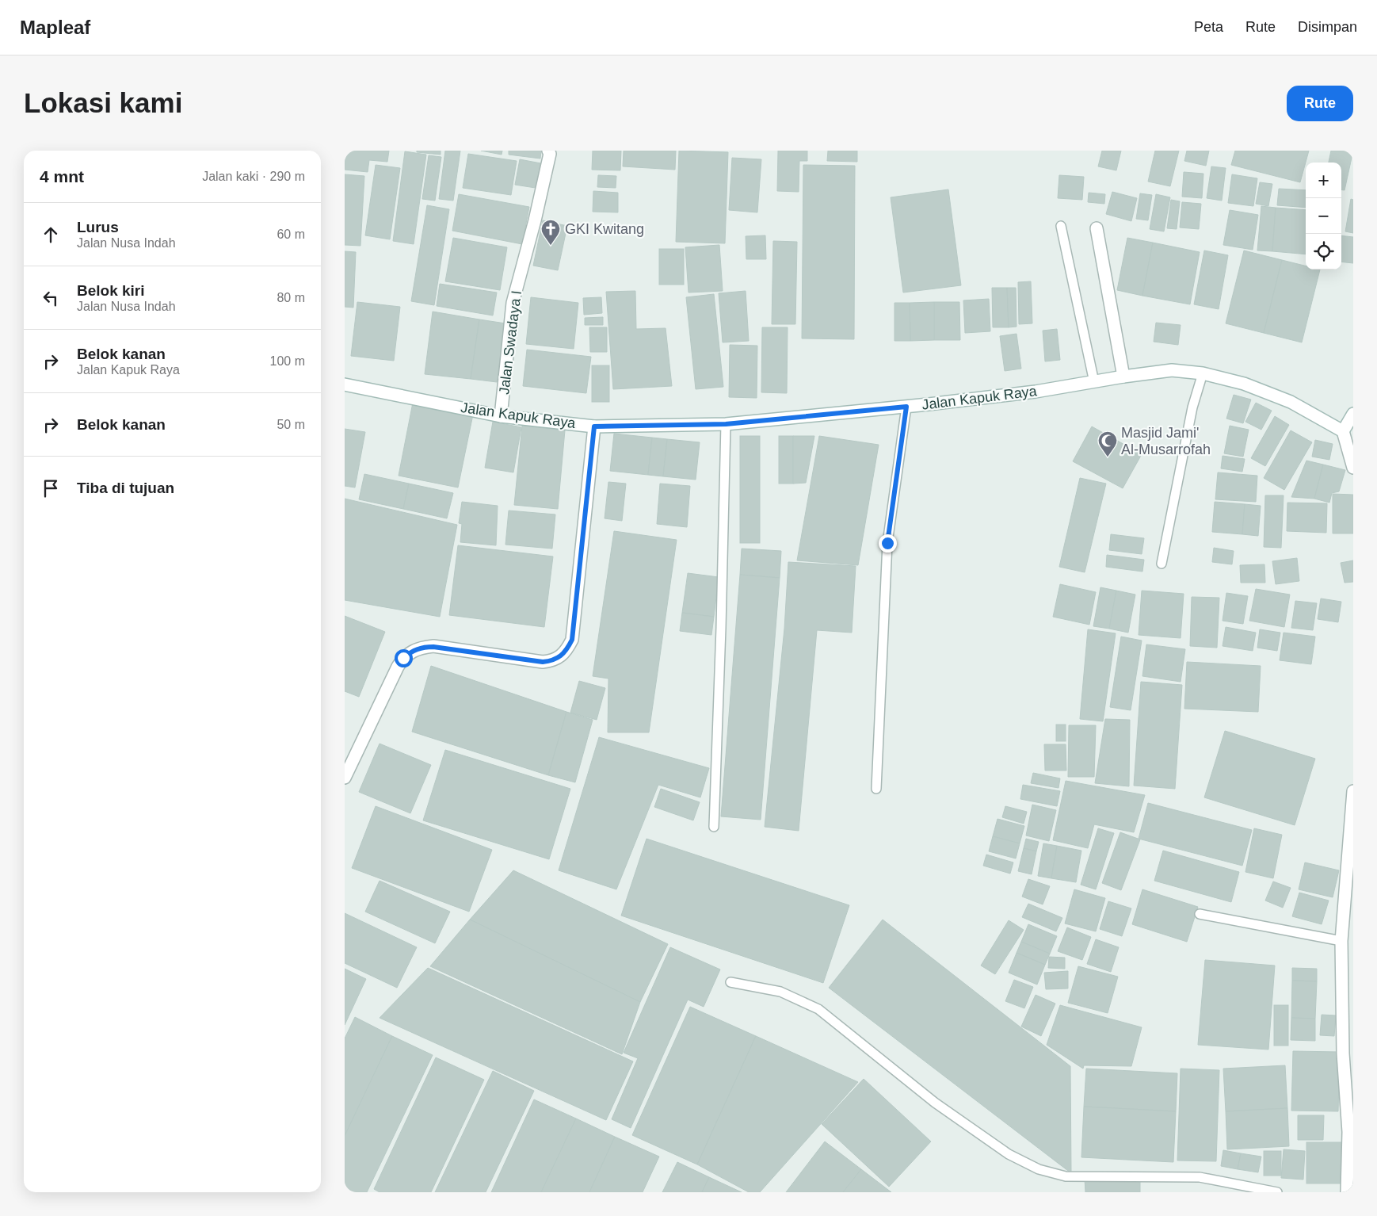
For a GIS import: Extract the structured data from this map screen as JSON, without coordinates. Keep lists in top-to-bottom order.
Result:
{
  "streets": {
    "street": ["Jalan Swadaya I", "Jalan Kapuk Raya"]
  },
  "crossings": [
    ["Jalan Swadaya I", "Jalan Kapuk Raya"]
  ],
  "places": {
    "church": ["GKI Kwitang"],
    "mosque": ["Masjid Jami' Al-Musarrofah"]
  },
  "page": {
    "header": "Mapleaf",
    "nav": ["Peta", "Rute", "Disimpan"],
    "buttons": "Rute",
    "title": "Lokasi kami",
    "heading": ["4 mnt", "Jalan kaki · 290 m"],
    "map_buttons": ["+", "−"],
    "list": [
      ["Lurus", "Jalan Nusa Indah", "60 m"],
      ["Belok kiri", "Jalan Nusa Indah", "80 m"],
      ["Belok kanan", "Jalan Kapuk Raya", "100 m"],
      ["Belok kanan", "50 m"],
      "Tiba di tujuan"
    ]
  }
}
